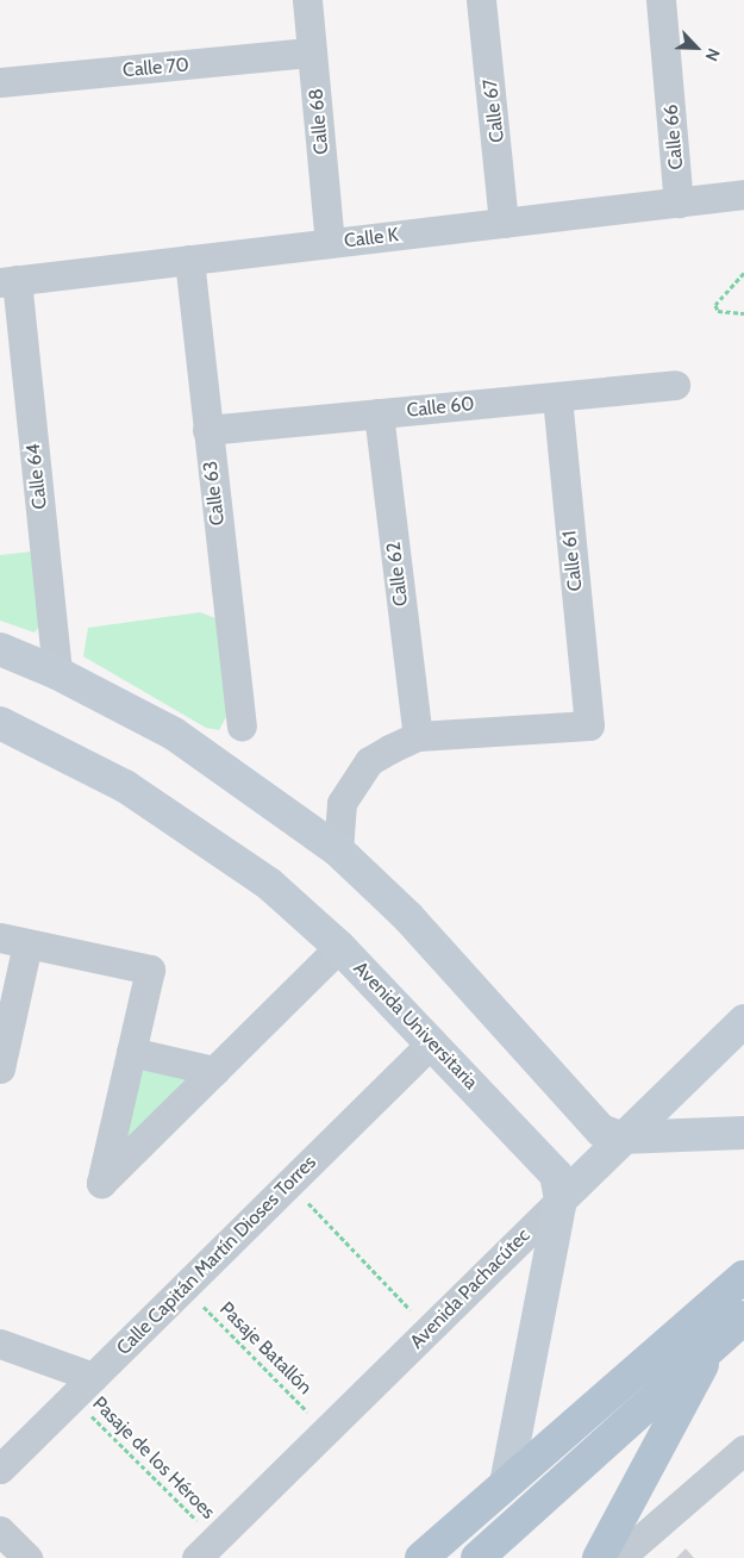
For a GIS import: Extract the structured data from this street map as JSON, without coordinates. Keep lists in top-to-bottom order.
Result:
{
  "streets": {
    "street": [
      "Calle 70",
      "Calle 67",
      "Calle 68",
      "Calle 66",
      "Calle K",
      "Calle 60",
      "Calle 64",
      "Calle 63",
      "Calle 61",
      "Calle 62",
      "Avenida Universitaria",
      "Calle Capitán Martín Dioses Torres",
      "Avenida Pachacútec"
    ],
    "path": ["Pasaje Batallón", "Pasaje de los Héroes"]
  },
  "crossings": [
    ["Calle 70", "Calle 68"],
    ["Calle 67", "Calle K"],
    ["Calle 68", "Calle K"],
    ["Calle 66", "Calle K"],
    ["Calle K", "Calle 64"],
    ["Calle K", "Calle 63"],
    ["Calle 60", "Calle 63"],
    ["Calle 60", "Calle 61"],
    ["Calle 60", "Calle 62"],
    ["Calle 61", "Calle 62"],
    ["Avenida Universitaria", "Calle Capitán Martín Dioses Torres"],
    ["Avenida Universitaria", "Avenida Pachacútec"],
    ["Calle Capitán Martín Dioses Torres", "Pasaje Batallón"],
    ["Calle Capitán Martín Dioses Torres", "Pasaje de los Héroes"],
    ["Avenida Pachacútec", "Pasaje Batallón"],
    ["Avenida Pachacútec", "Pasaje de los Héroes"]
  ],
  "north": "bottom right"
}
